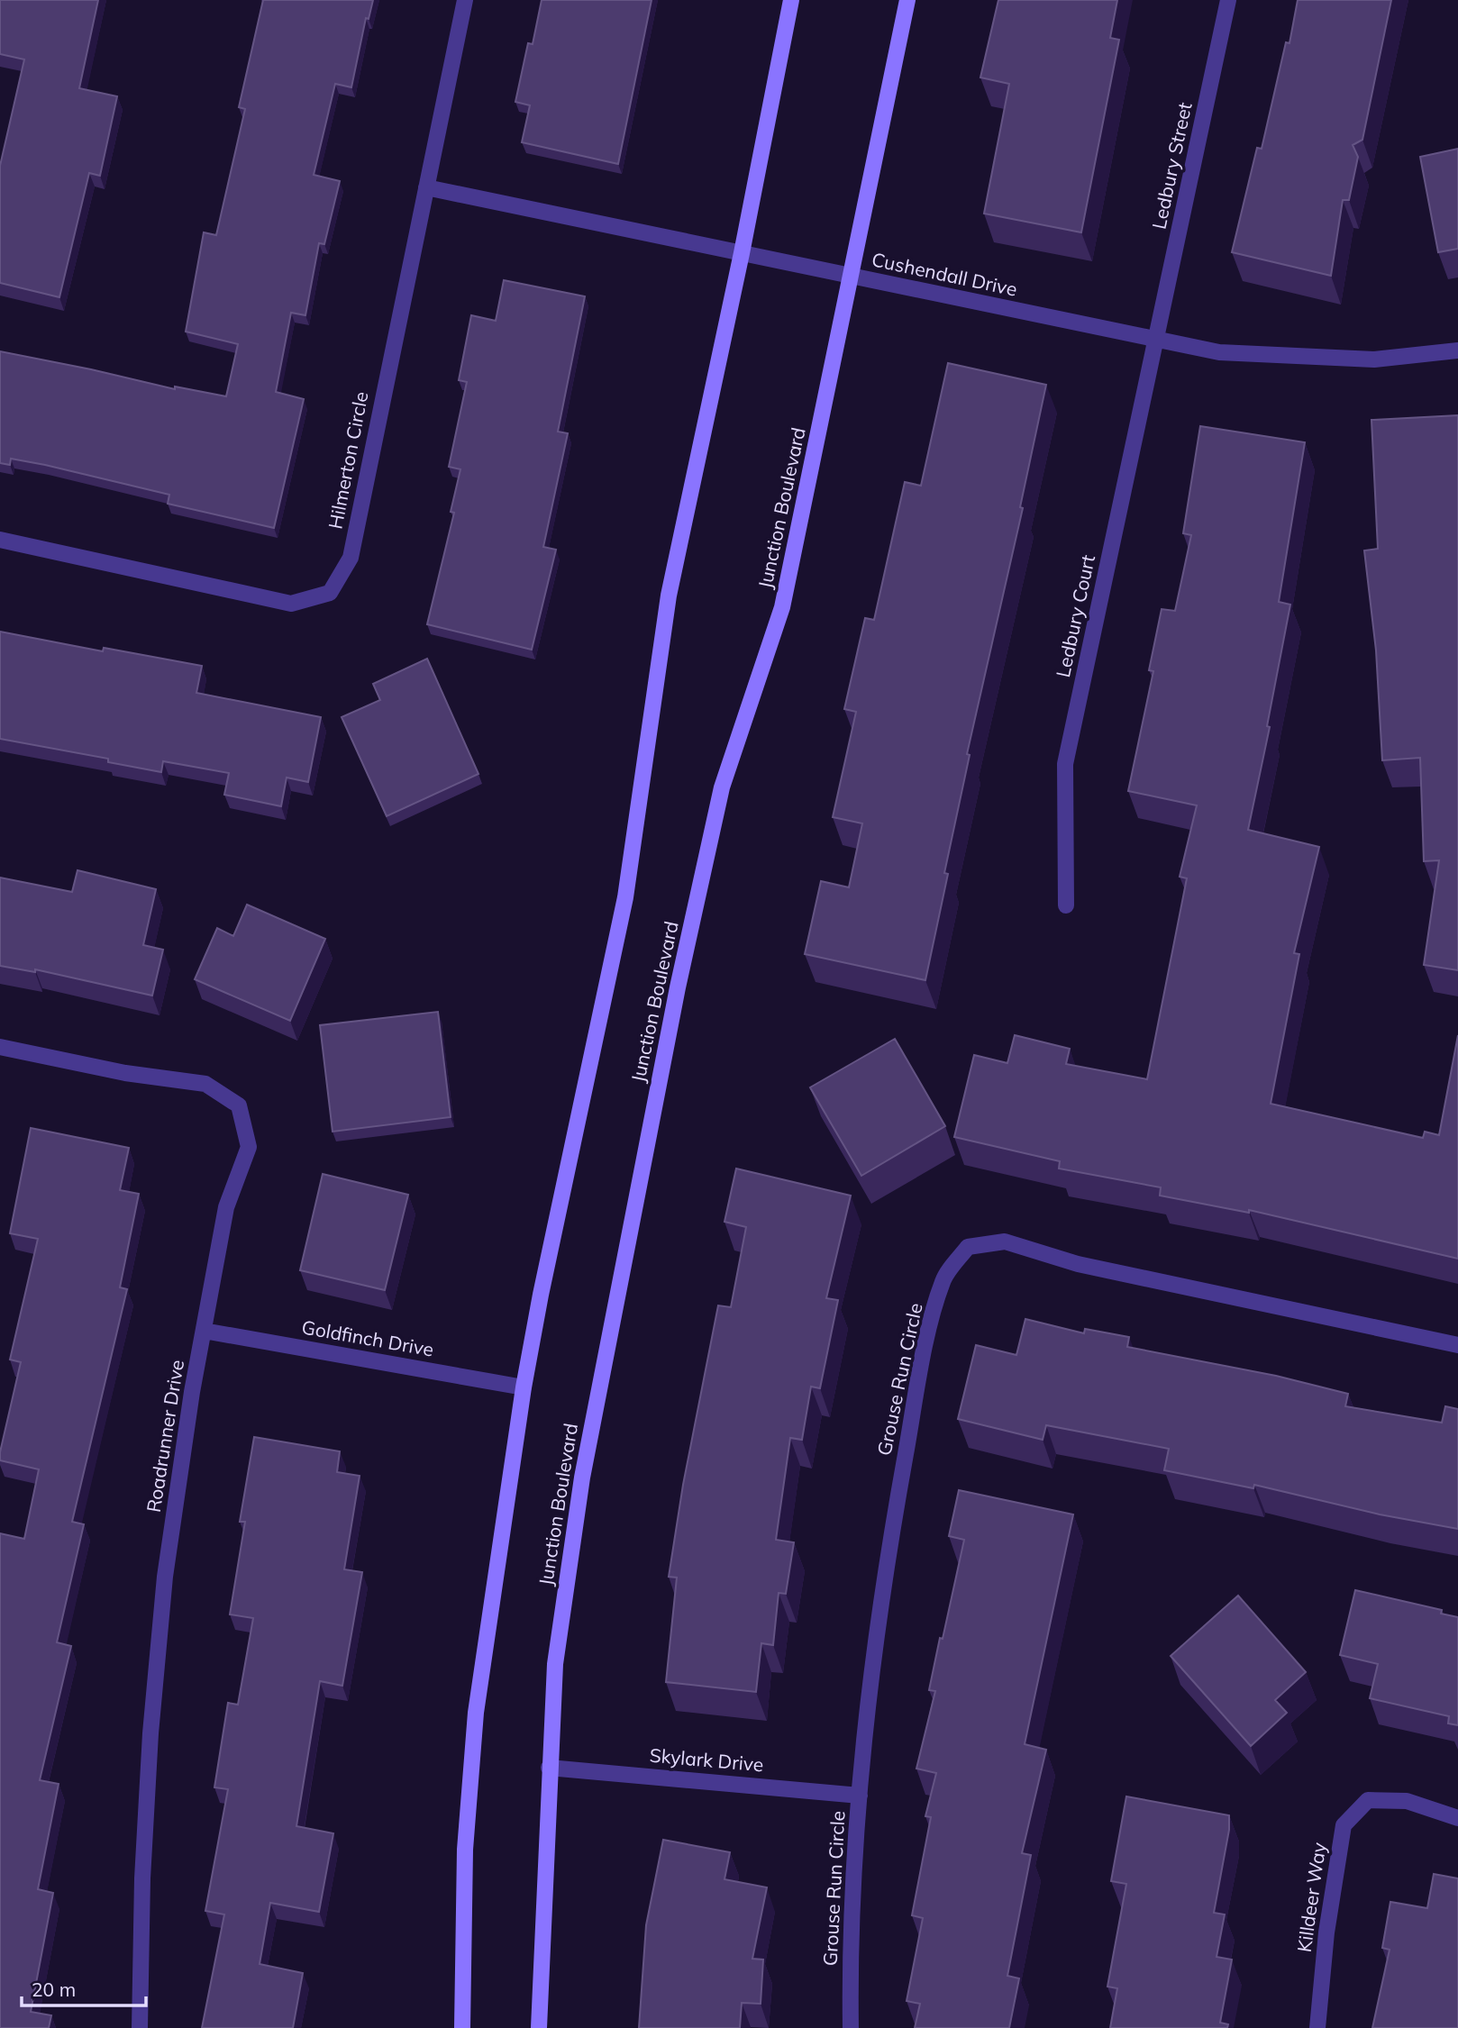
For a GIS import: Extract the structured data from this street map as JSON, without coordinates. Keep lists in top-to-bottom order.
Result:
{
  "streets": {
    "main road": ["Junction Boulevard"],
    "street": [
      "Ledbury Street",
      "Cushendall Drive",
      "Hilmerton Circle",
      "Ledbury Court",
      "Goldfinch Drive",
      "Grouse Run Circle",
      "Roadrunner Drive",
      "Skylark Drive",
      "Killdeer Way"
    ]
  },
  "crossings": [
    ["Ledbury Street", "Cushendall Drive"],
    ["Ledbury Street", "Ledbury Court"],
    ["Cushendall Drive", "Hilmerton Circle"],
    ["Cushendall Drive", "Junction Boulevard"],
    ["Cushendall Drive", "Ledbury Court"],
    ["Junction Boulevard", "Skylark Drive"],
    ["Goldfinch Drive", "Roadrunner Drive"],
    ["Grouse Run Circle", "Skylark Drive"]
  ],
  "scale_bar": "20 m"
}
